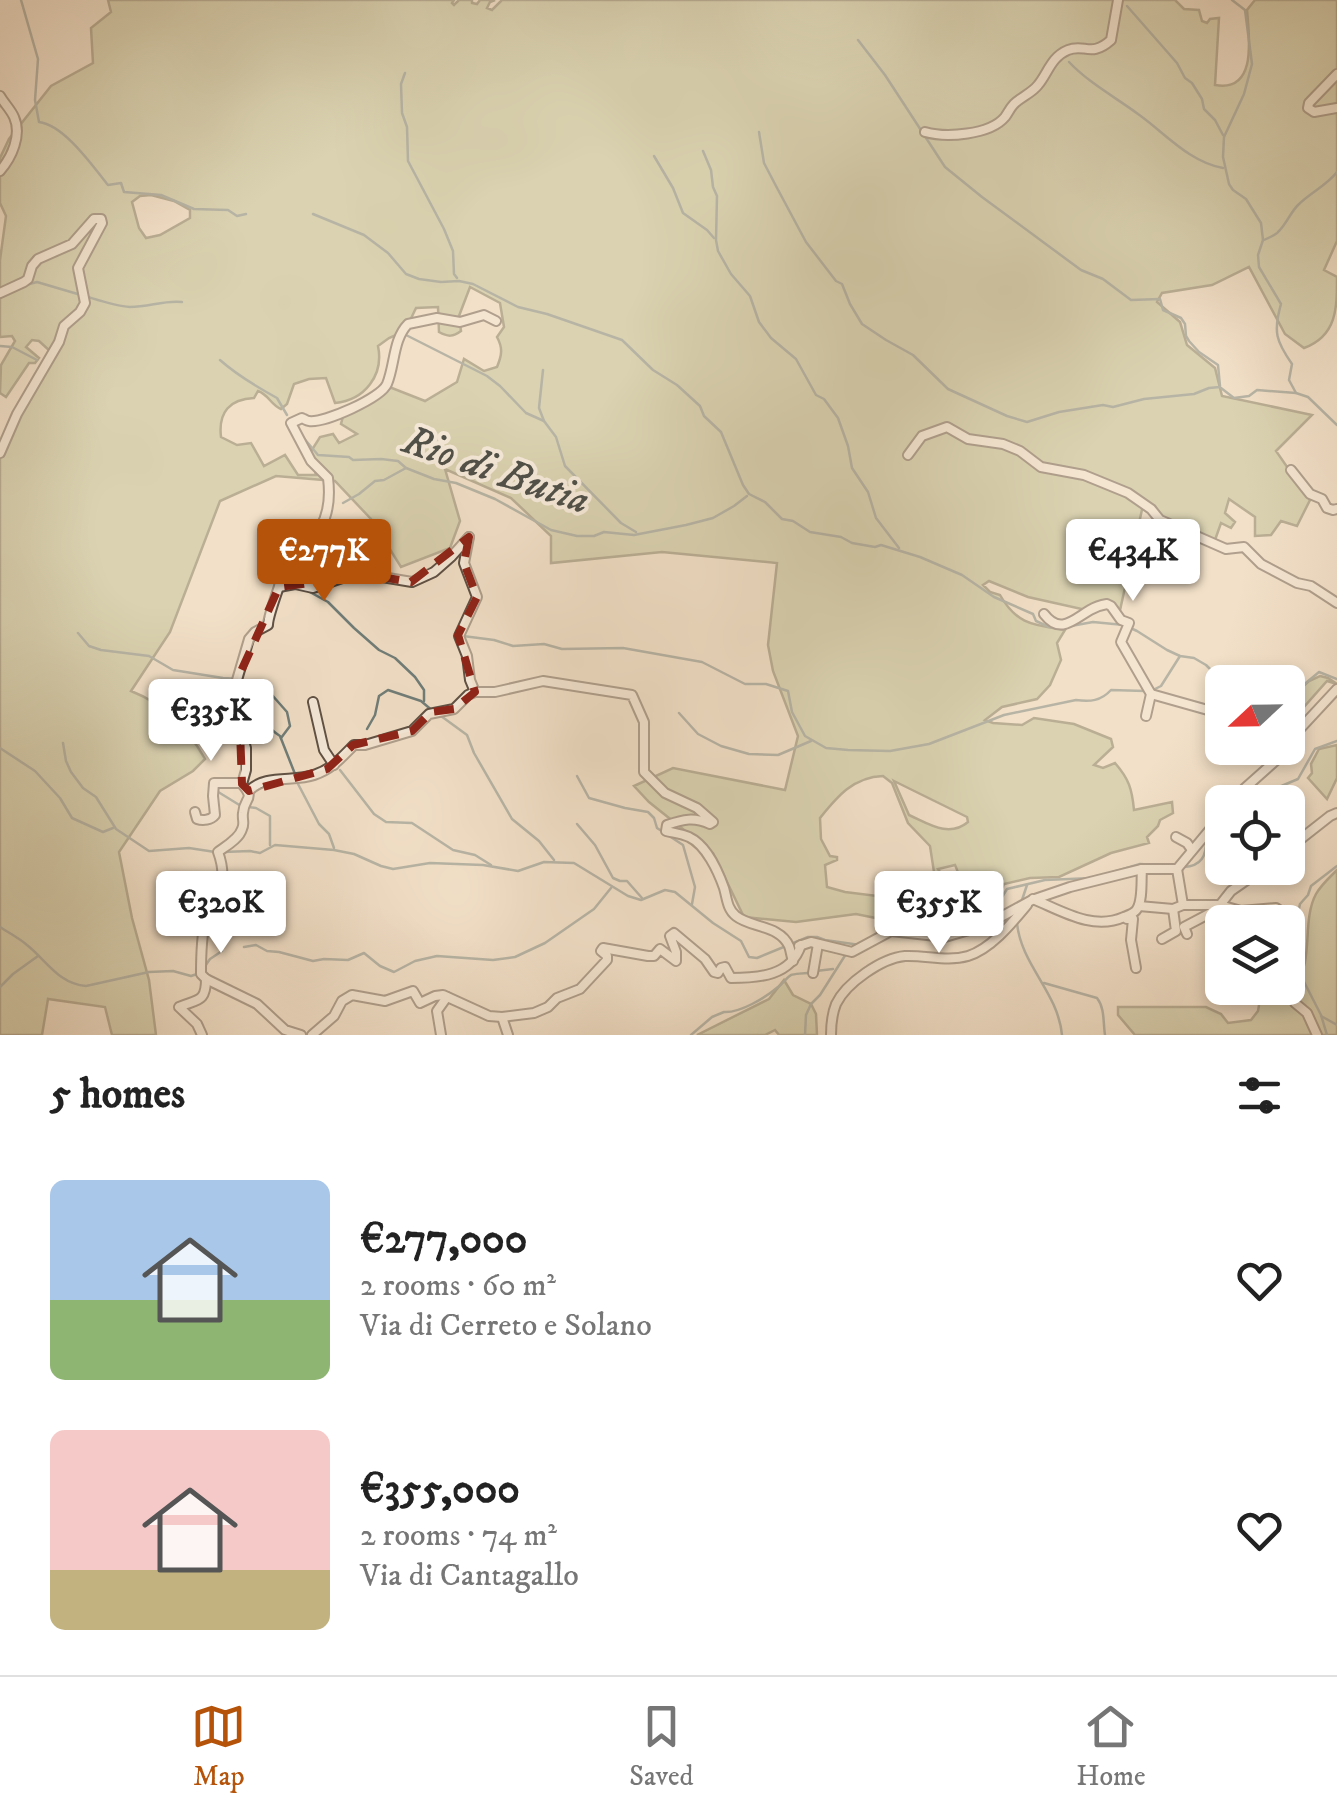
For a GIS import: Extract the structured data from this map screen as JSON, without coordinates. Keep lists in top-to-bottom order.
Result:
{
  "water": ["Rio di Butia"],
  "north": "left",
  "page": {
    "price": [
      "€277K",
      "€434K",
      "€335K",
      "€320K",
      "€355K"
    ],
    "heading": "5 homes",
    "list": [
      {
        "name": "€277,000",
        "note": "2 rooms · 60 m² · Via di Cerreto e Solano"
      },
      {
        "name": "€355,000",
        "note": "2 rooms · 74 m² · Via di Cantagallo"
      }
    ],
    "tabs": ["Map", "Saved", "Home"]
  }
}
